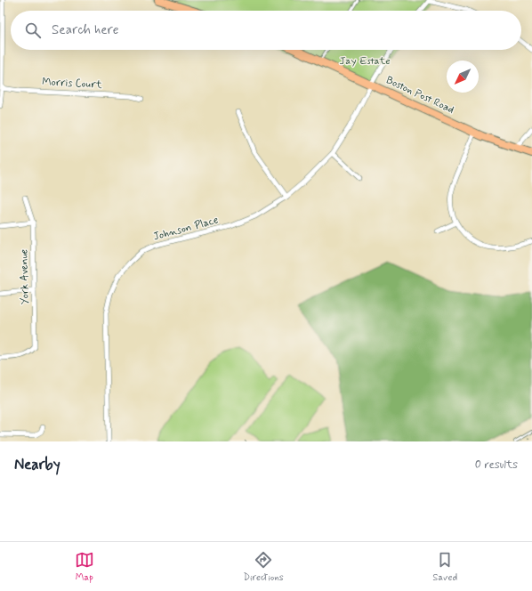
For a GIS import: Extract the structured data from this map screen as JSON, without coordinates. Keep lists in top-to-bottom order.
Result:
{
  "streets": {
    "main road": ["Boston Post Road"],
    "street": ["Morris Court", "Johnson Place", "York Avenue"]
  },
  "crossings": [
    ["Boston Post Road", "Johnson Place"]
  ],
  "parks": ["Jay Estate"],
  "north": "bottom left",
  "page": {
    "search": "Search here",
    "heading": ["Nearby", "0 results"],
    "nav": ["Map", "Directions", "Saved"]
  }
}
